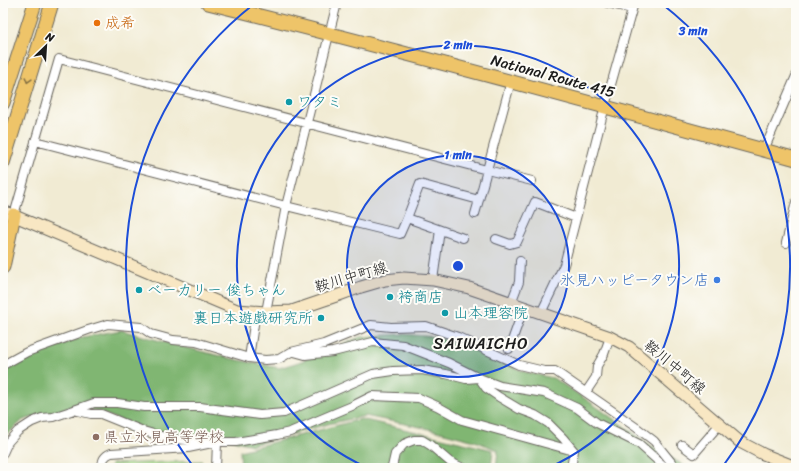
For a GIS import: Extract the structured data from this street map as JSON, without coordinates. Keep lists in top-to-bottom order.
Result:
{
  "streets": {
    "highway": ["National Route 415"],
    "main road": ["鞍川中町線"]
  },
  "districts": ["SAIWAICHO"],
  "places": [
    "成希",
    "ワタミ",
    "氷見ハッピータウン店",
    "ベーカリー 俊ちゃん",
    "袴商店",
    "山本理容院",
    "裏日本遊戯研究所",
    "県立氷見高等学校"
  ],
  "north": "top right",
  "rings": ["3 min", "2 min", "1 min"]
}
